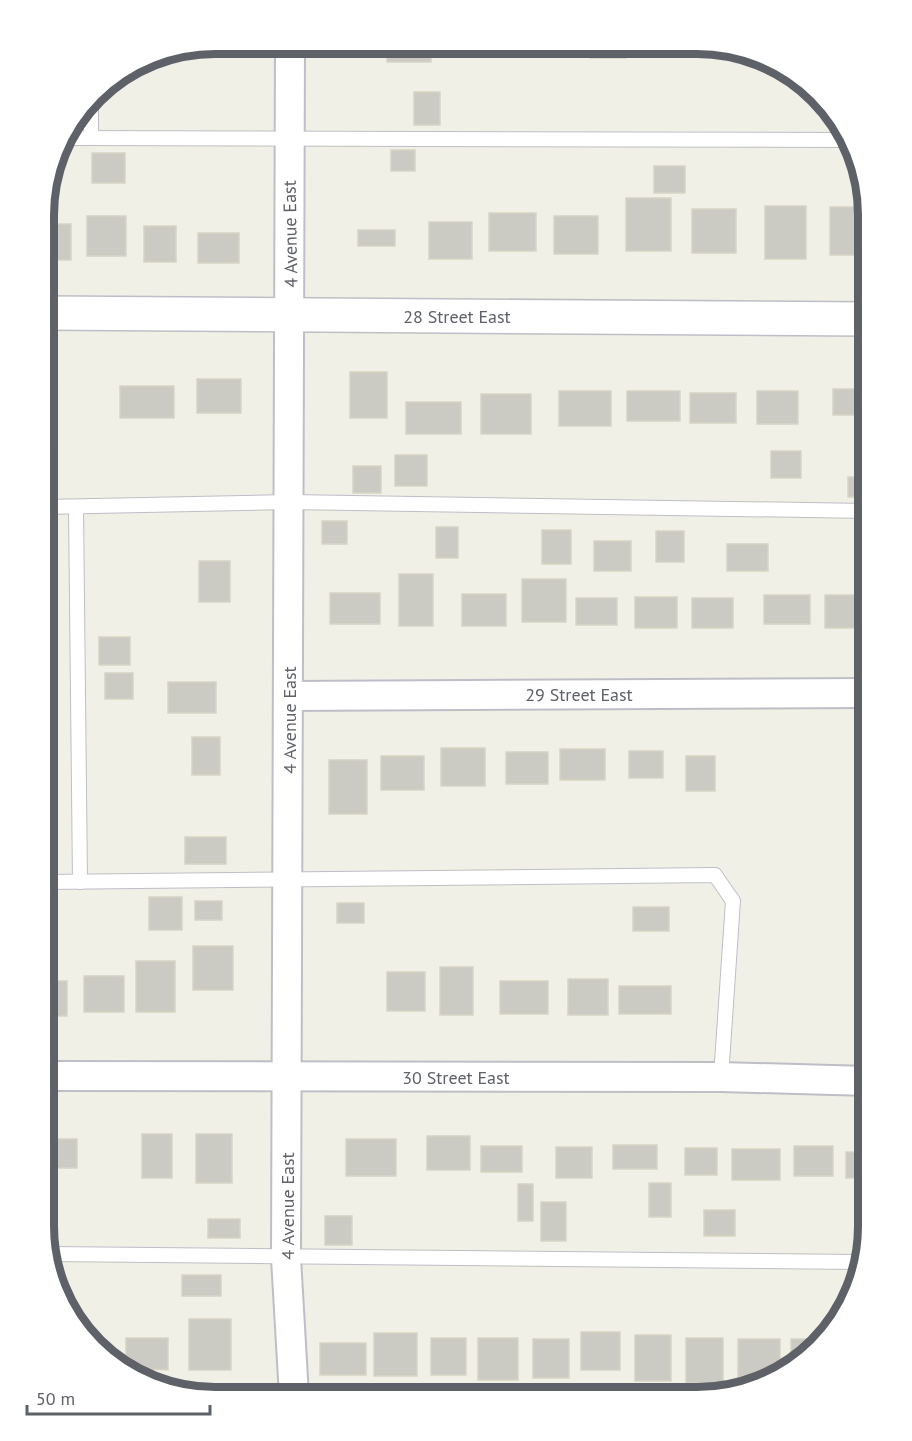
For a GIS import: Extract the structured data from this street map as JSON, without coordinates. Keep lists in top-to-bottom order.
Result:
{
  "streets": {
    "street": [
      "4 Avenue East",
      "28 Street East",
      "29 Street East",
      "30 Street East"
    ]
  },
  "crossings": [
    ["4 Avenue East", "28 Street East"],
    ["4 Avenue East", "29 Street East"],
    ["4 Avenue East", "30 Street East"]
  ],
  "scale_bar": "50 m"
}
